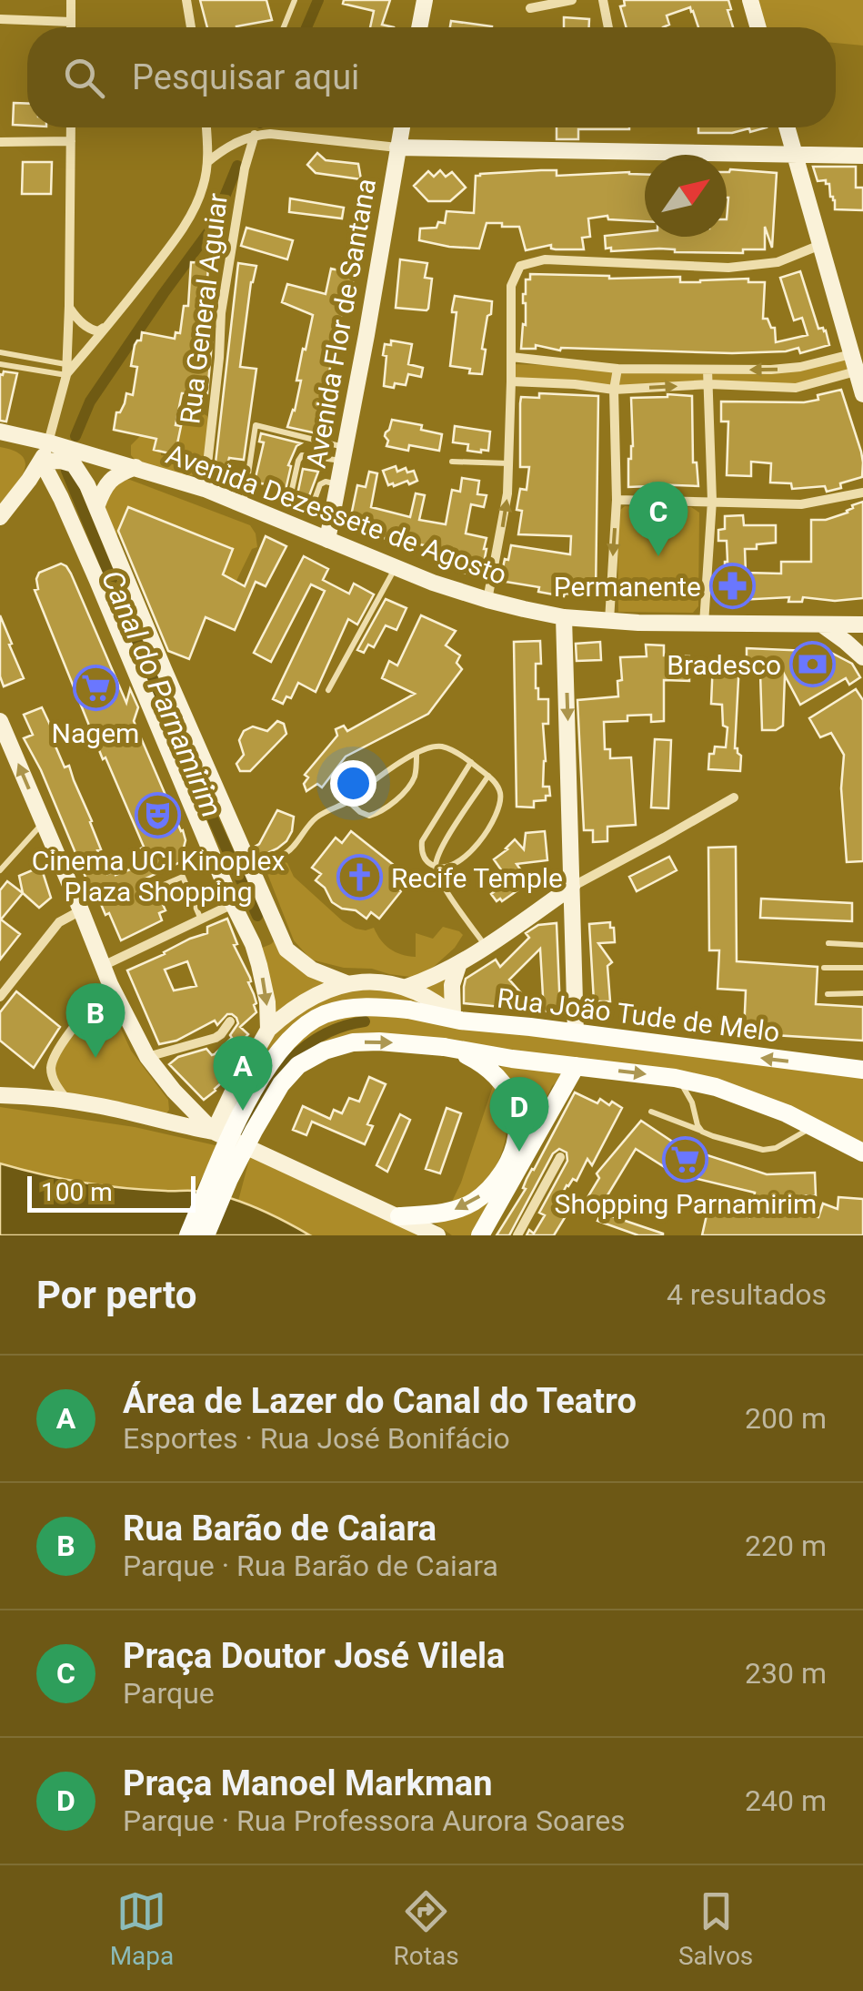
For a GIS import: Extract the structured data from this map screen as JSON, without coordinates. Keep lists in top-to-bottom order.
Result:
{
  "streets": {
    "main road": ["Rua João Tude de Melo"],
    "street": ["Rua General Aguiar", "Avenida Flor de Santana", "Avenida Dezessete de Agosto"]
  },
  "crossings": [
    ["Rua General Aguiar", "Avenida Dezessete de Agosto"],
    ["Avenida Flor de Santana", "Avenida Dezessete de Agosto"]
  ],
  "water": ["Canal do Parnamirim"],
  "places": {
    "pharmacy": ["Permanente"],
    "bank": ["Bradesco"],
    "supermarket": ["Nagem", "Shopping Parnamirim"],
    "theatre": ["Cinema UCI Kinoplex Plaza Shopping"],
    "church": ["Recife Temple"]
  },
  "scale_bar": "100 m",
  "north": "top right",
  "page": {
    "search": "Pesquisar aqui",
    "pins": [
      "C",
      "B",
      "A",
      "D"
    ],
    "scale": "100 m",
    "heading": ["Por perto", "4 resultados"],
    "list": [
      {
        "mark": "A",
        "name": "Área de Lazer do Canal do Teatro",
        "note": "Esportes · Rua José Bonifácio",
        "value": "200 m"
      },
      {
        "mark": "B",
        "name": "Rua Barão de Caiara",
        "note": "Parque · Rua Barão de Caiara",
        "value": "220 m"
      },
      {
        "mark": "C",
        "name": "Praça Doutor José Vilela",
        "note": "Parque",
        "value": "230 m"
      },
      {
        "mark": "D",
        "name": "Praça Manoel Markman",
        "note": "Parque · Rua Professora Aurora Soares",
        "value": "240 m"
      }
    ],
    "nav": ["Mapa", "Rotas", "Salvos"]
  }
}
